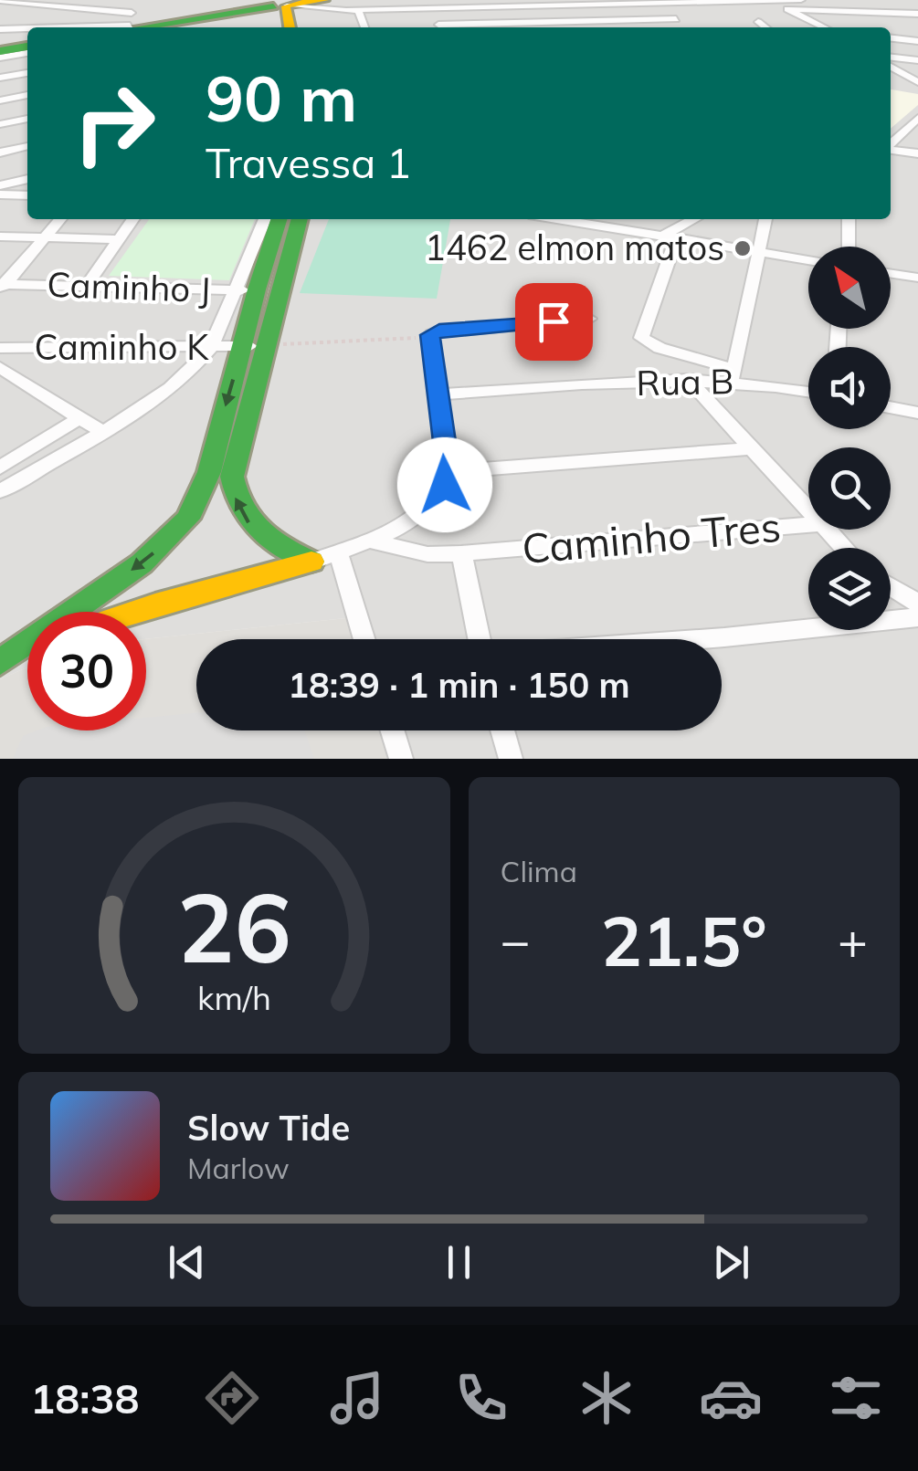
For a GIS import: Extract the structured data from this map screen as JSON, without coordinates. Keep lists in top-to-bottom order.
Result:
{
  "streets": {
    "street": [
      "Caminho J",
      "Caminho K",
      "Rua B",
      "Caminho Tres"
    ]
  },
  "crossings": [
    ["Caminho K", "Rua B"],
    ["Caminho K", "Caminho Tres"],
    ["Rua B", "Caminho Tres"]
  ],
  "places": ["1462 elmon matos"],
  "north": "top left",
  "page": {
    "turn": ["90 m", "Travessa 1"],
    "limit": "30",
    "trip": "18:39 · 1 min · 150 m",
    "tile": "Clima",
    "heat": ["−", "21.5°", "+"],
    "song": ["Slow Tide", "Marlow"],
    "tabs": "18:38",
    "gauge": ["26", "km/h"]
  }
}
